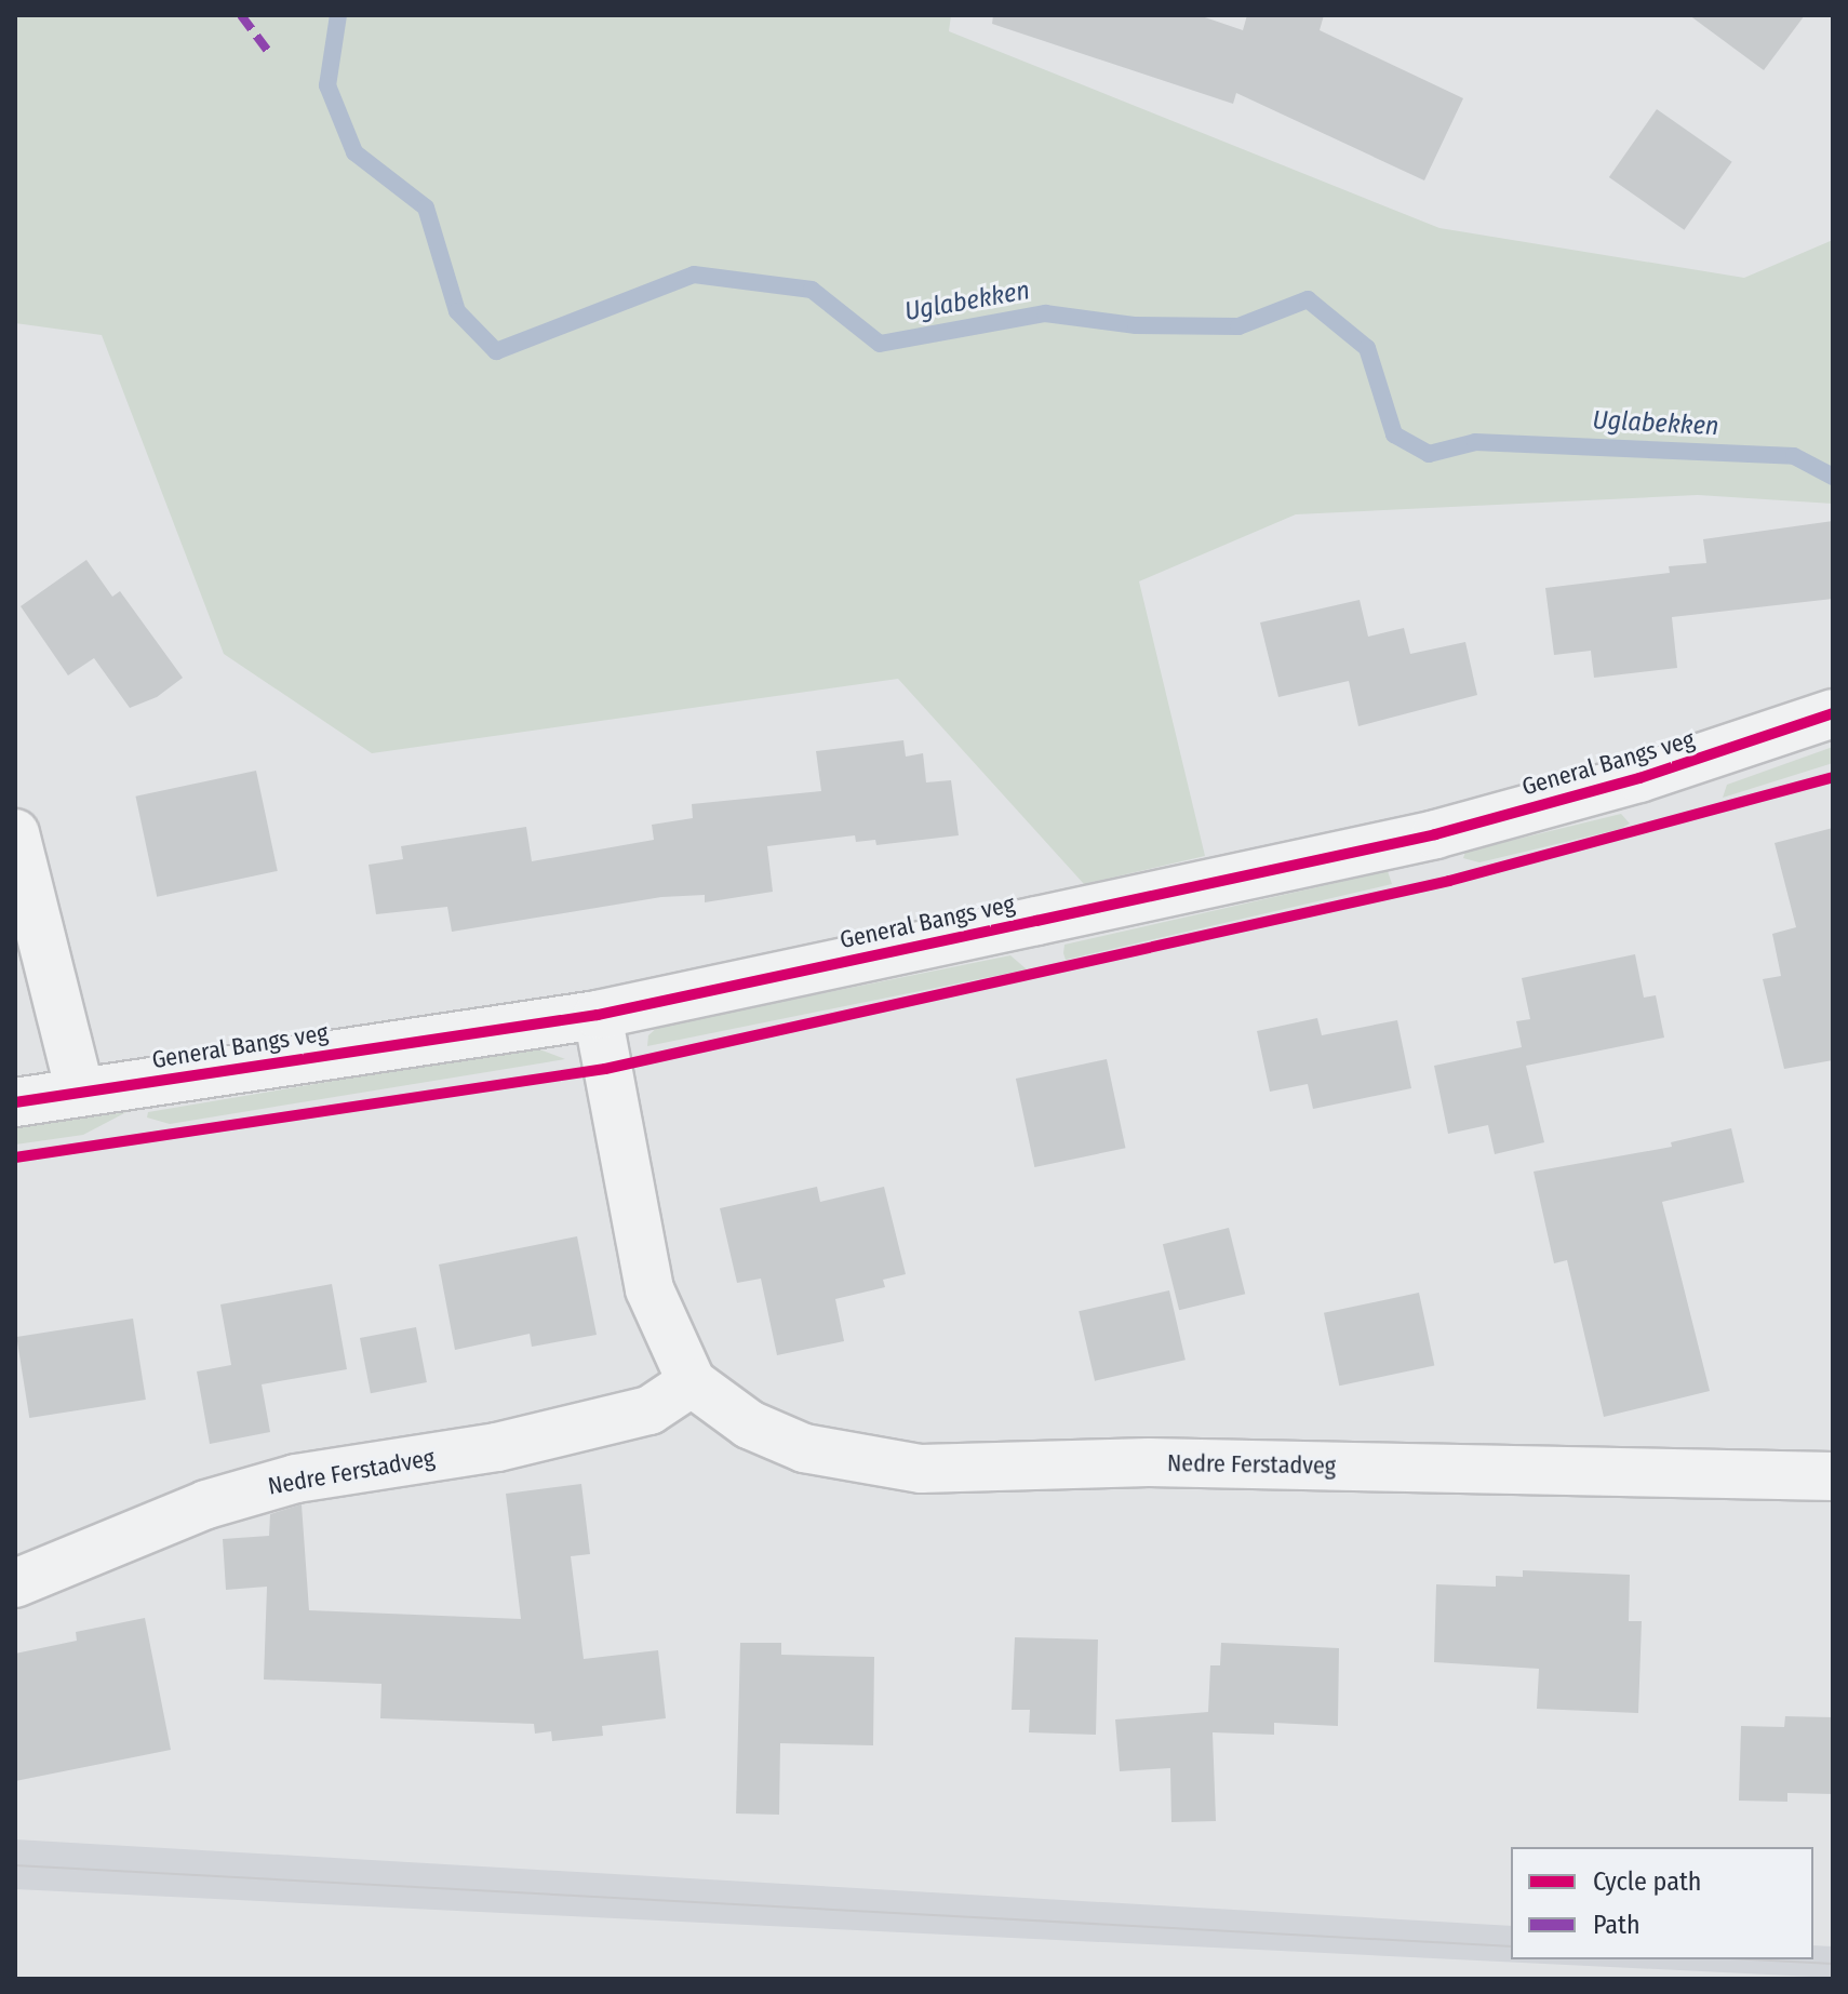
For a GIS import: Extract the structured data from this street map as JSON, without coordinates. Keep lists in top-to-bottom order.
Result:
{
  "streets": {
    "street": ["General Bangs veg", "Nedre Ferstadveg"]
  },
  "crossings": [
    ["General Bangs veg", "Nedre Ferstadveg"]
  ],
  "water": ["Uglabekken"],
  "legend": ["Cycle path", "Path"]
}
